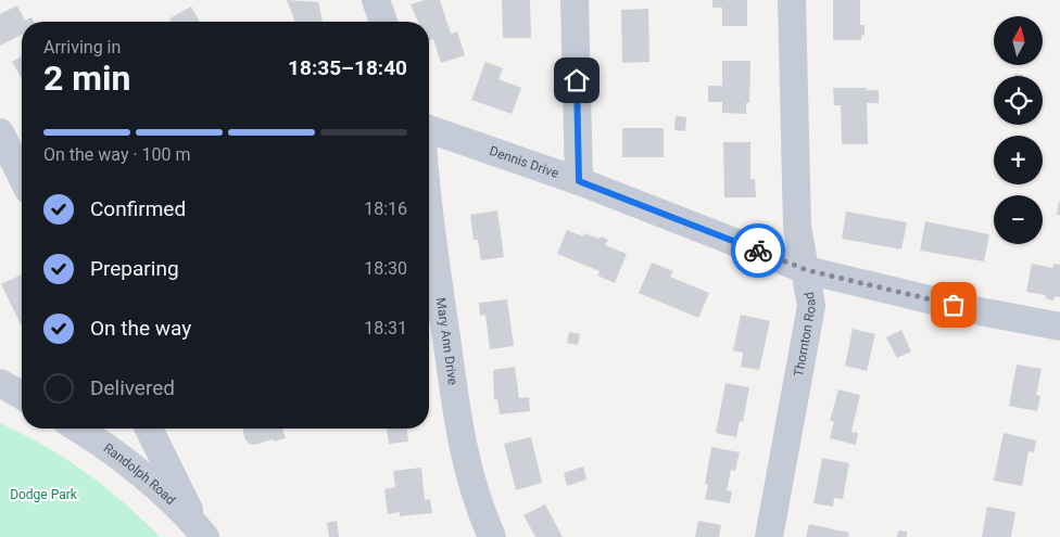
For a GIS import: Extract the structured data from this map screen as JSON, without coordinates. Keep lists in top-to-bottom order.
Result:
{
  "streets": {
    "street": [
      "Dennis Drive",
      "Thornton Road",
      "Mary Ann Drive",
      "Randolph Road"
    ]
  },
  "crossings": [
    ["Dennis Drive", "Thornton Road"]
  ],
  "parks": ["Dodge Park"],
  "north": "top",
  "page": {
    "map_buttons": ["+", "−"],
    "heading": ["2 min", "Arriving in", "18:35–18:40"],
    "bar": "On the way · 100 m",
    "list": [
      ["Confirmed", "18:16"],
      ["Preparing", "18:30"],
      ["On the way", "18:31"],
      "Delivered"
    ]
  }
}
